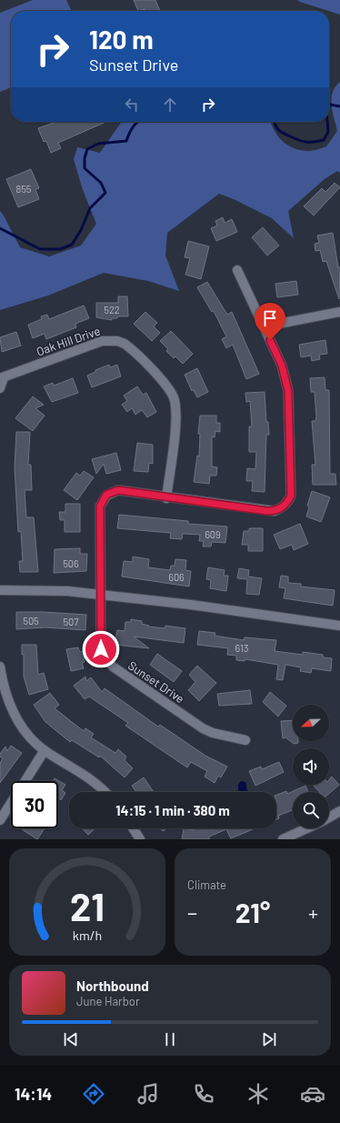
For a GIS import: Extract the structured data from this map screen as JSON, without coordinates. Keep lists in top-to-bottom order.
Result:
{
  "streets": {
    "street": ["Oak Hill Drive", "Sunset Drive"]
  },
  "crossings": [
    ["Oak Hill Drive", "Sunset Drive"]
  ],
  "house_numbers": [
    "855",
    "522",
    "609",
    "506",
    "606",
    "505",
    "507",
    "613"
  ],
  "north": "left",
  "page": {
    "turn": ["120 m", "Sunset Drive"],
    "limit": "30",
    "trip": "14:15 · 1 min · 380 m",
    "tile": "Climate",
    "heat": ["−", "21°", "+"],
    "song": ["Northbound", "June Harbor"],
    "tabs": "14:14",
    "gauge": ["21", "km/h"]
  }
}
